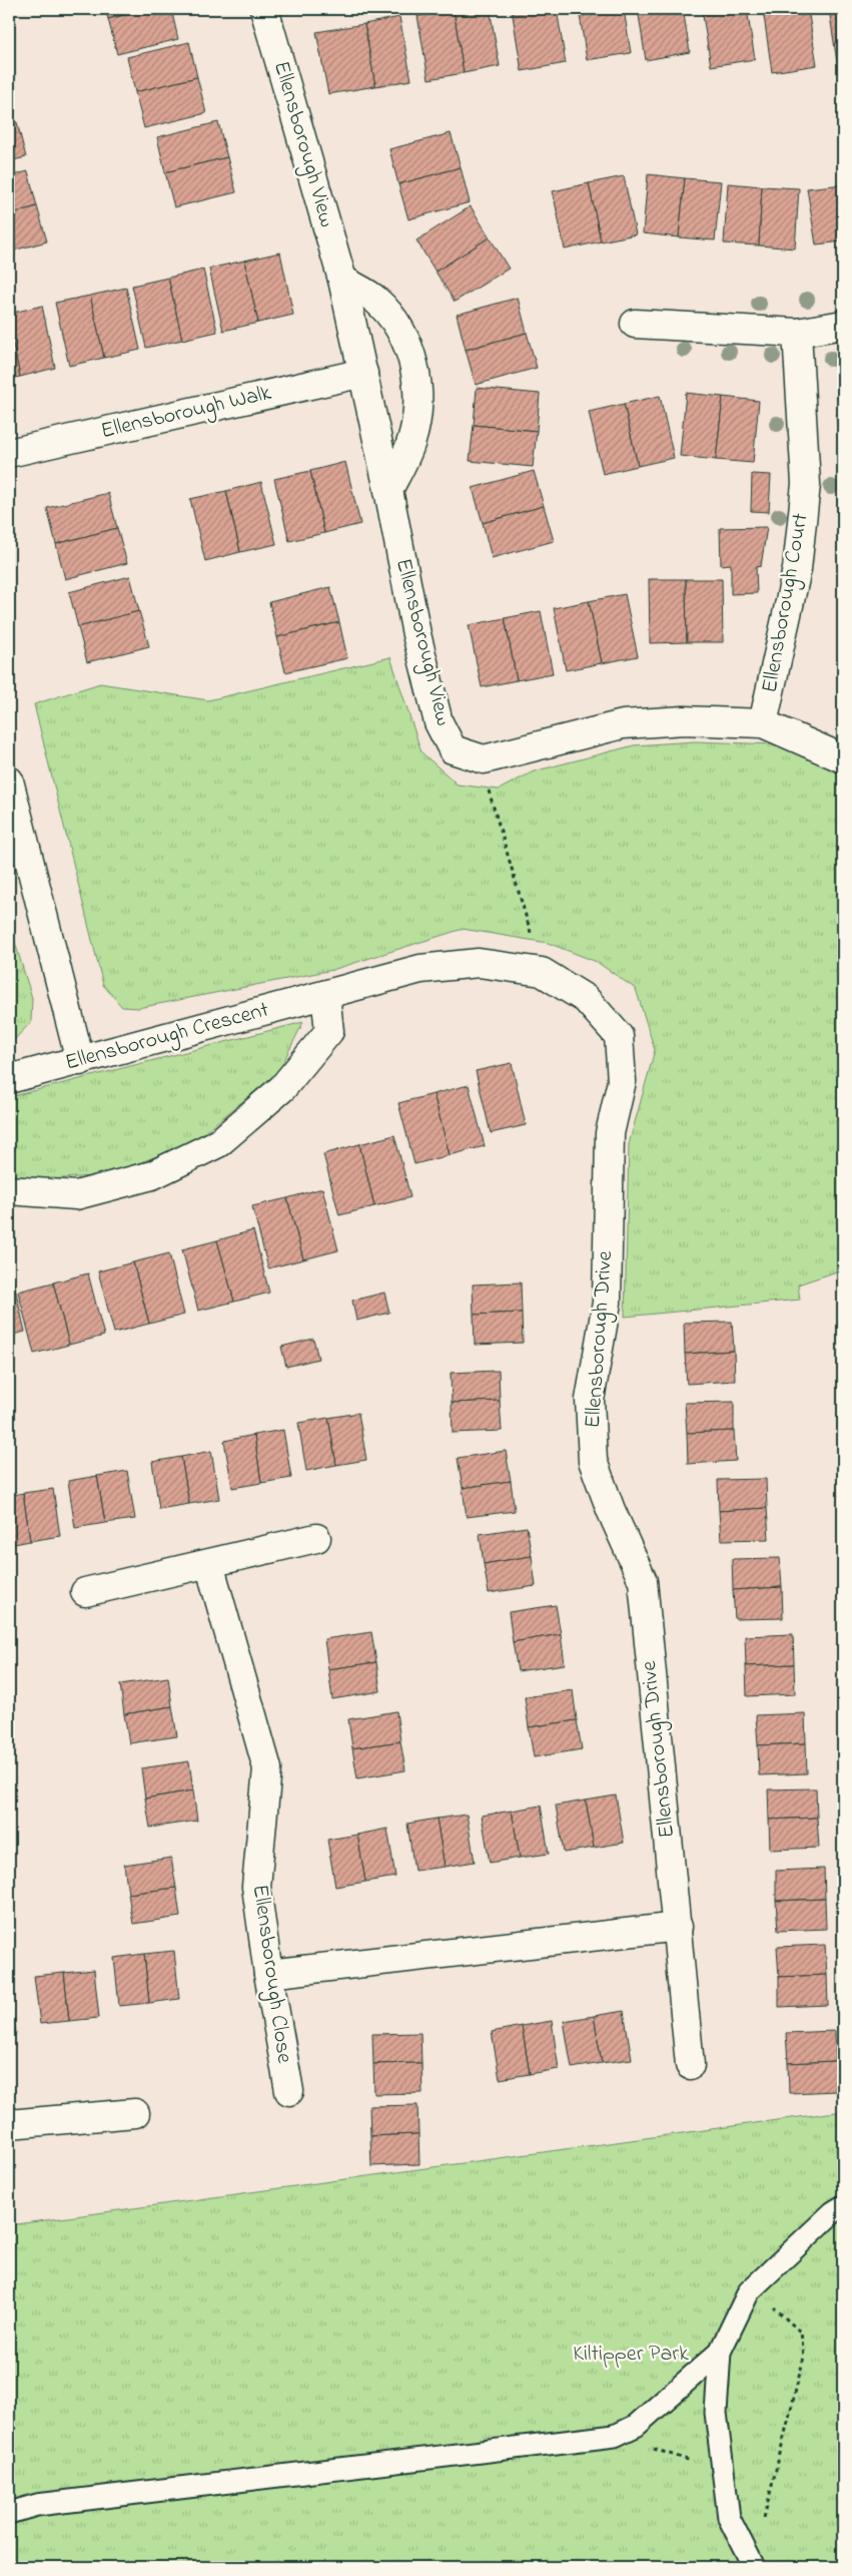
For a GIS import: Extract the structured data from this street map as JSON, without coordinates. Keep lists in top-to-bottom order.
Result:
{
  "streets": {
    "street": [
      "Ellensborough View",
      "Ellensborough Walk",
      "Ellensborough Court",
      "Ellensborough Crescent",
      "Ellensborough Drive",
      "Ellensborough Close"
    ]
  },
  "crossings": [
    ["Ellensborough View", "Ellensborough Walk"],
    ["Ellensborough View", "Ellensborough Court"],
    ["Ellensborough Crescent", "Ellensborough Drive"]
  ],
  "parks": ["Kiltipper Park"]
}
